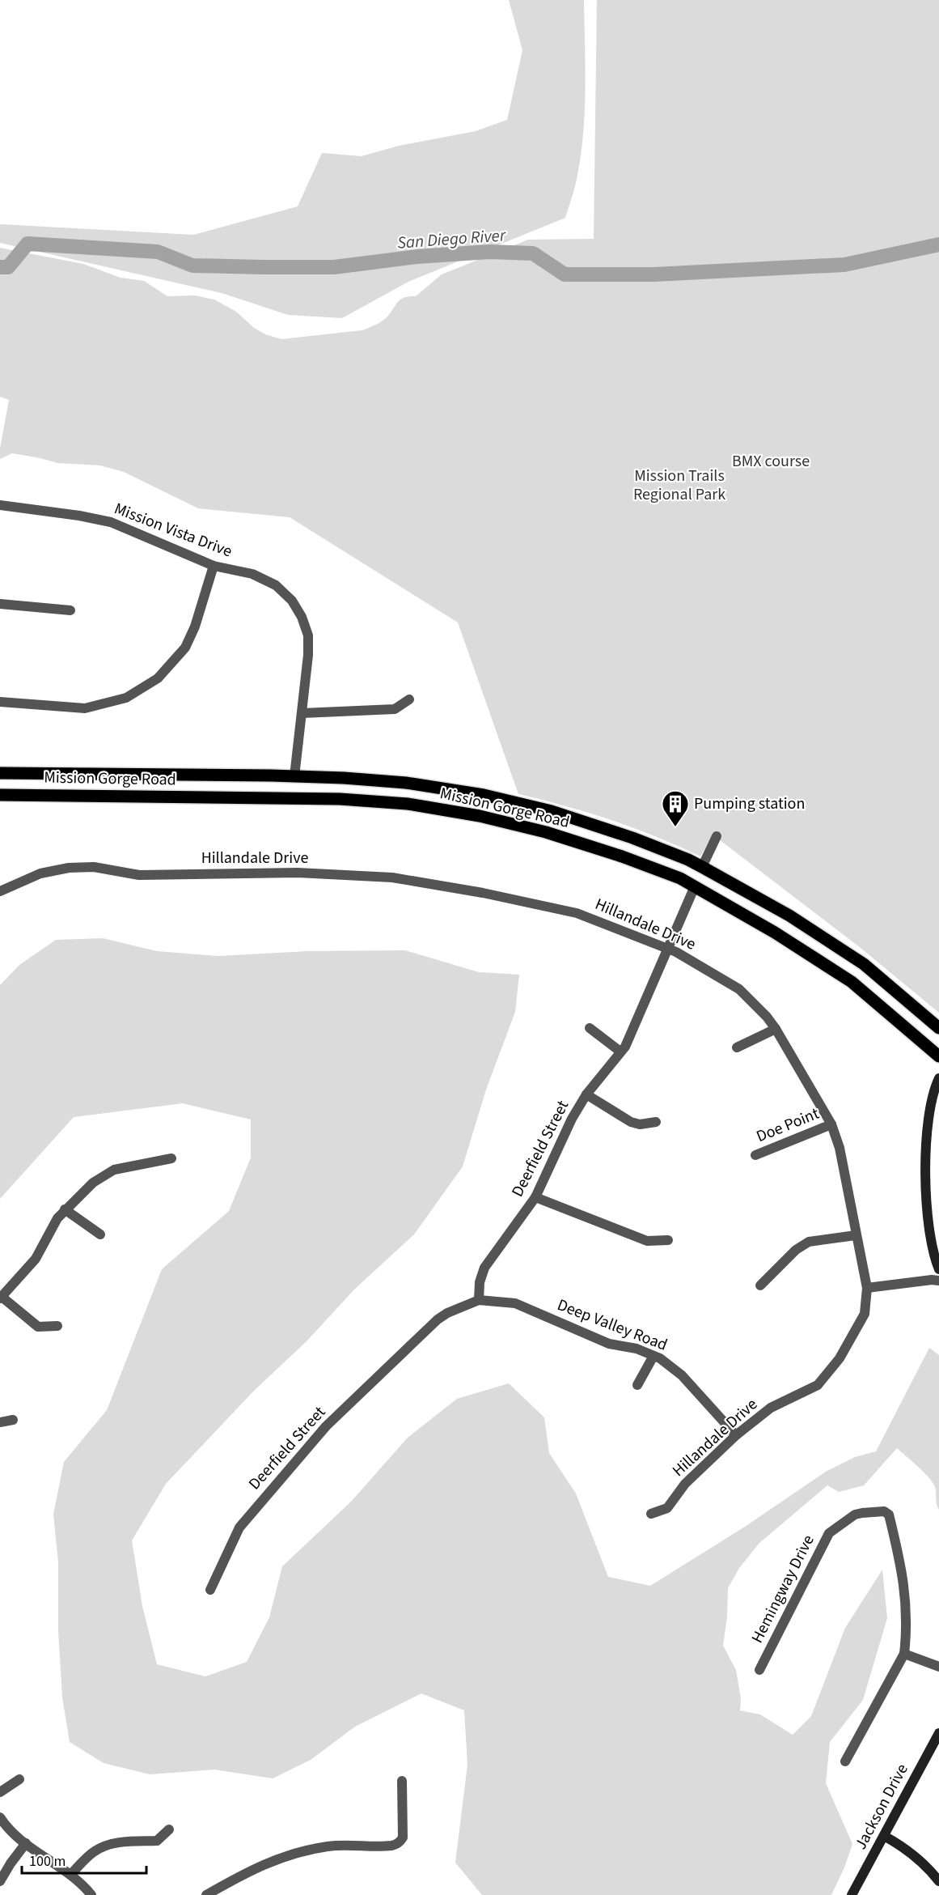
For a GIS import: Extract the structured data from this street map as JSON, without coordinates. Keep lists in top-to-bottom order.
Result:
{
  "streets": {
    "main road": ["Mission Gorge Road", "Jackson Drive"],
    "street": [
      "Mission Vista Drive",
      "Hillandale Drive",
      "Doe Point",
      "Deerfield Street",
      "Deep Valley Road",
      "Hemingway Drive"
    ]
  },
  "crossings": [
    ["Mission Vista Drive", "Mission Gorge Road"],
    ["Mission Gorge Road", "Deerfield Street"],
    ["Hillandale Drive", "Doe Point"],
    ["Hillandale Drive", "Deerfield Street"],
    ["Hillandale Drive", "Deep Valley Road"],
    ["Deerfield Street", "Deep Valley Road"]
  ],
  "water": ["San Diego River"],
  "parks": ["BMX course", "Mission Trails Regional Park"],
  "places": {
    "building": ["Pumping station"]
  },
  "scale_bar": "100 m"
}
